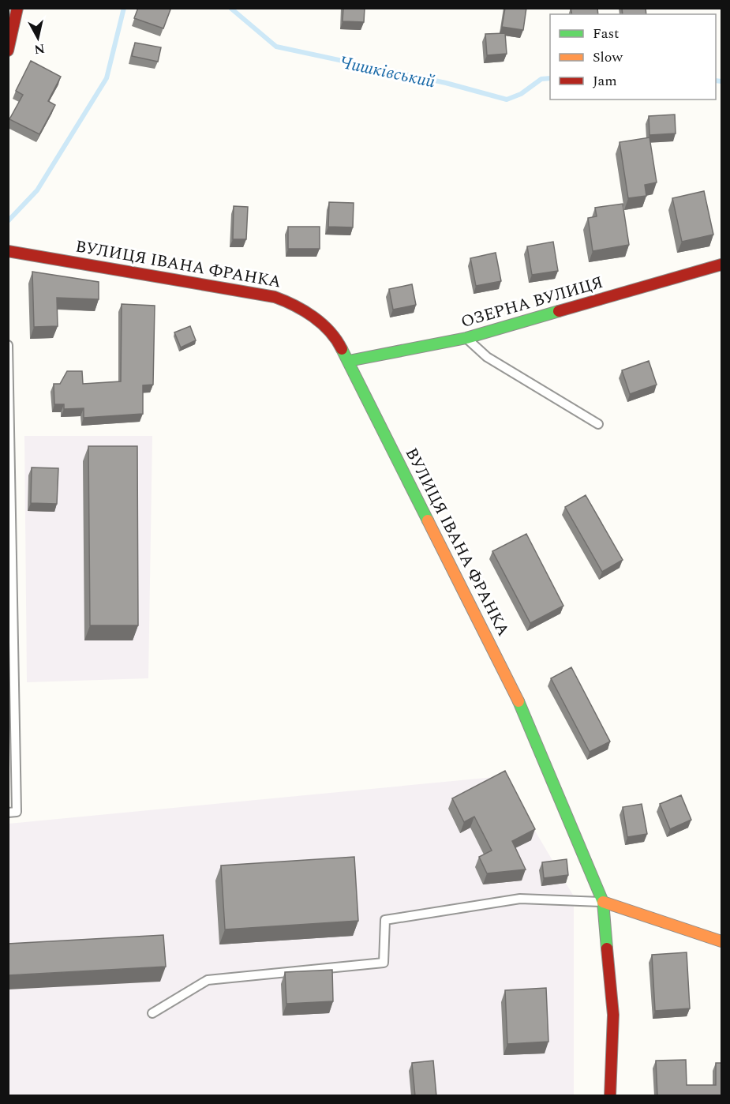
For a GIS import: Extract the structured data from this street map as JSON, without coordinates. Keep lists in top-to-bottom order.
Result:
{
  "streets": {
    "street": ["ВУЛИЦЯ ІВАНА ФРАНКА", "ОЗЕРНА ВУЛИЦЯ"]
  },
  "crossings": [
    ["ВУЛИЦЯ ІВАНА ФРАНКА", "ОЗЕРНА ВУЛИЦЯ"]
  ],
  "water": ["Чишківський"],
  "legend": ["Fast", "Slow", "Jam"],
  "north": "bottom"
}
